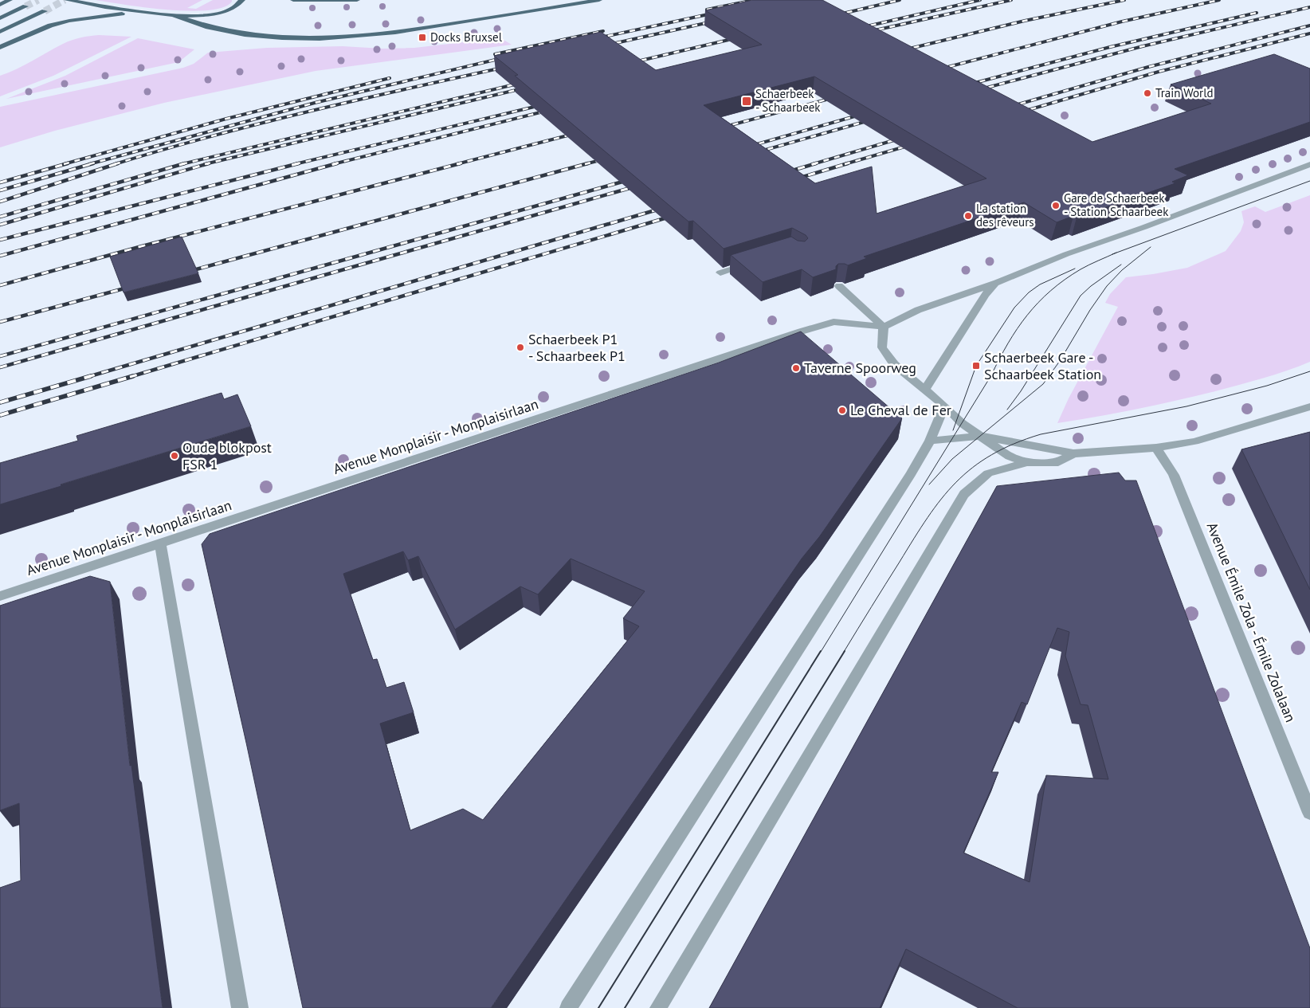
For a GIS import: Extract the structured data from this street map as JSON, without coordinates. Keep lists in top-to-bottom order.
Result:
{
  "streets": {
    "street": ["Avenue Monplaisir - Monplaisirlaan", "Avenue Émile Zola - Émile Zolalaan"]
  },
  "places": {
    "transit": ["Docks Bruxsel", "Schaerbeek - Schaarbeek", "Schaerbeek Gare - Schaarbeek Station"],
    "other": [
      "Train World",
      "Gare de Schaerbeek - Station Schaarbeek",
      "La station des rêveurs",
      "Schaerbeek P1 - Schaarbeek P1",
      "Taverne Spoorweg",
      "Le Cheval de Fer",
      "Oude blokpost FSR 1"
    ]
  }
}
